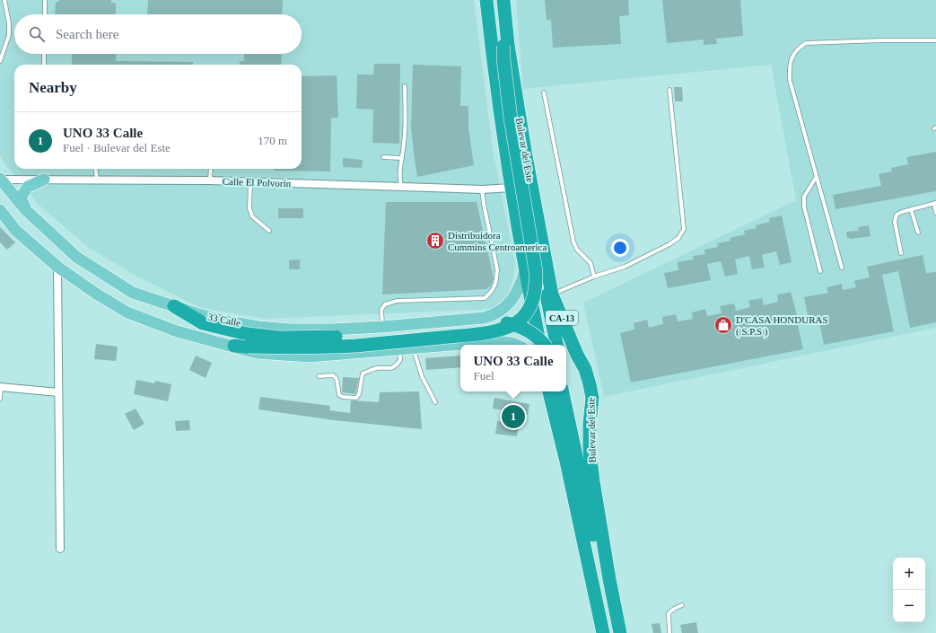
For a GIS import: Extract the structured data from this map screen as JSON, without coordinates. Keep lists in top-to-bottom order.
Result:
{
  "streets": {
    "highway": ["Bulevar del Este", "CA-13"],
    "main road": ["33 Calle"],
    "street": ["Calle El Polvorín"]
  },
  "crossings": [
    ["Bulevar del Este", "Calle El Polvorín"],
    ["Bulevar del Este", "33 Calle"],
    ["Calle El Polvorín", "33 Calle"]
  ],
  "places": {
    "building": ["Distribuidora Cummins Centroamerica"],
    "shop": ["D'CASA HONDURAS ( S.P.S )"]
  },
  "page": {
    "search": "Search here",
    "heading": "Nearby",
    "list": [
      {
        "mark": "1",
        "name": "UNO 33 Calle",
        "note": "Fuel · Bulevar del Este",
        "value": "170 m"
      }
    ],
    "popup": ["UNO 33 Calle", "Fuel"],
    "pins": "1",
    "map_buttons": ["+", "−"]
  }
}
